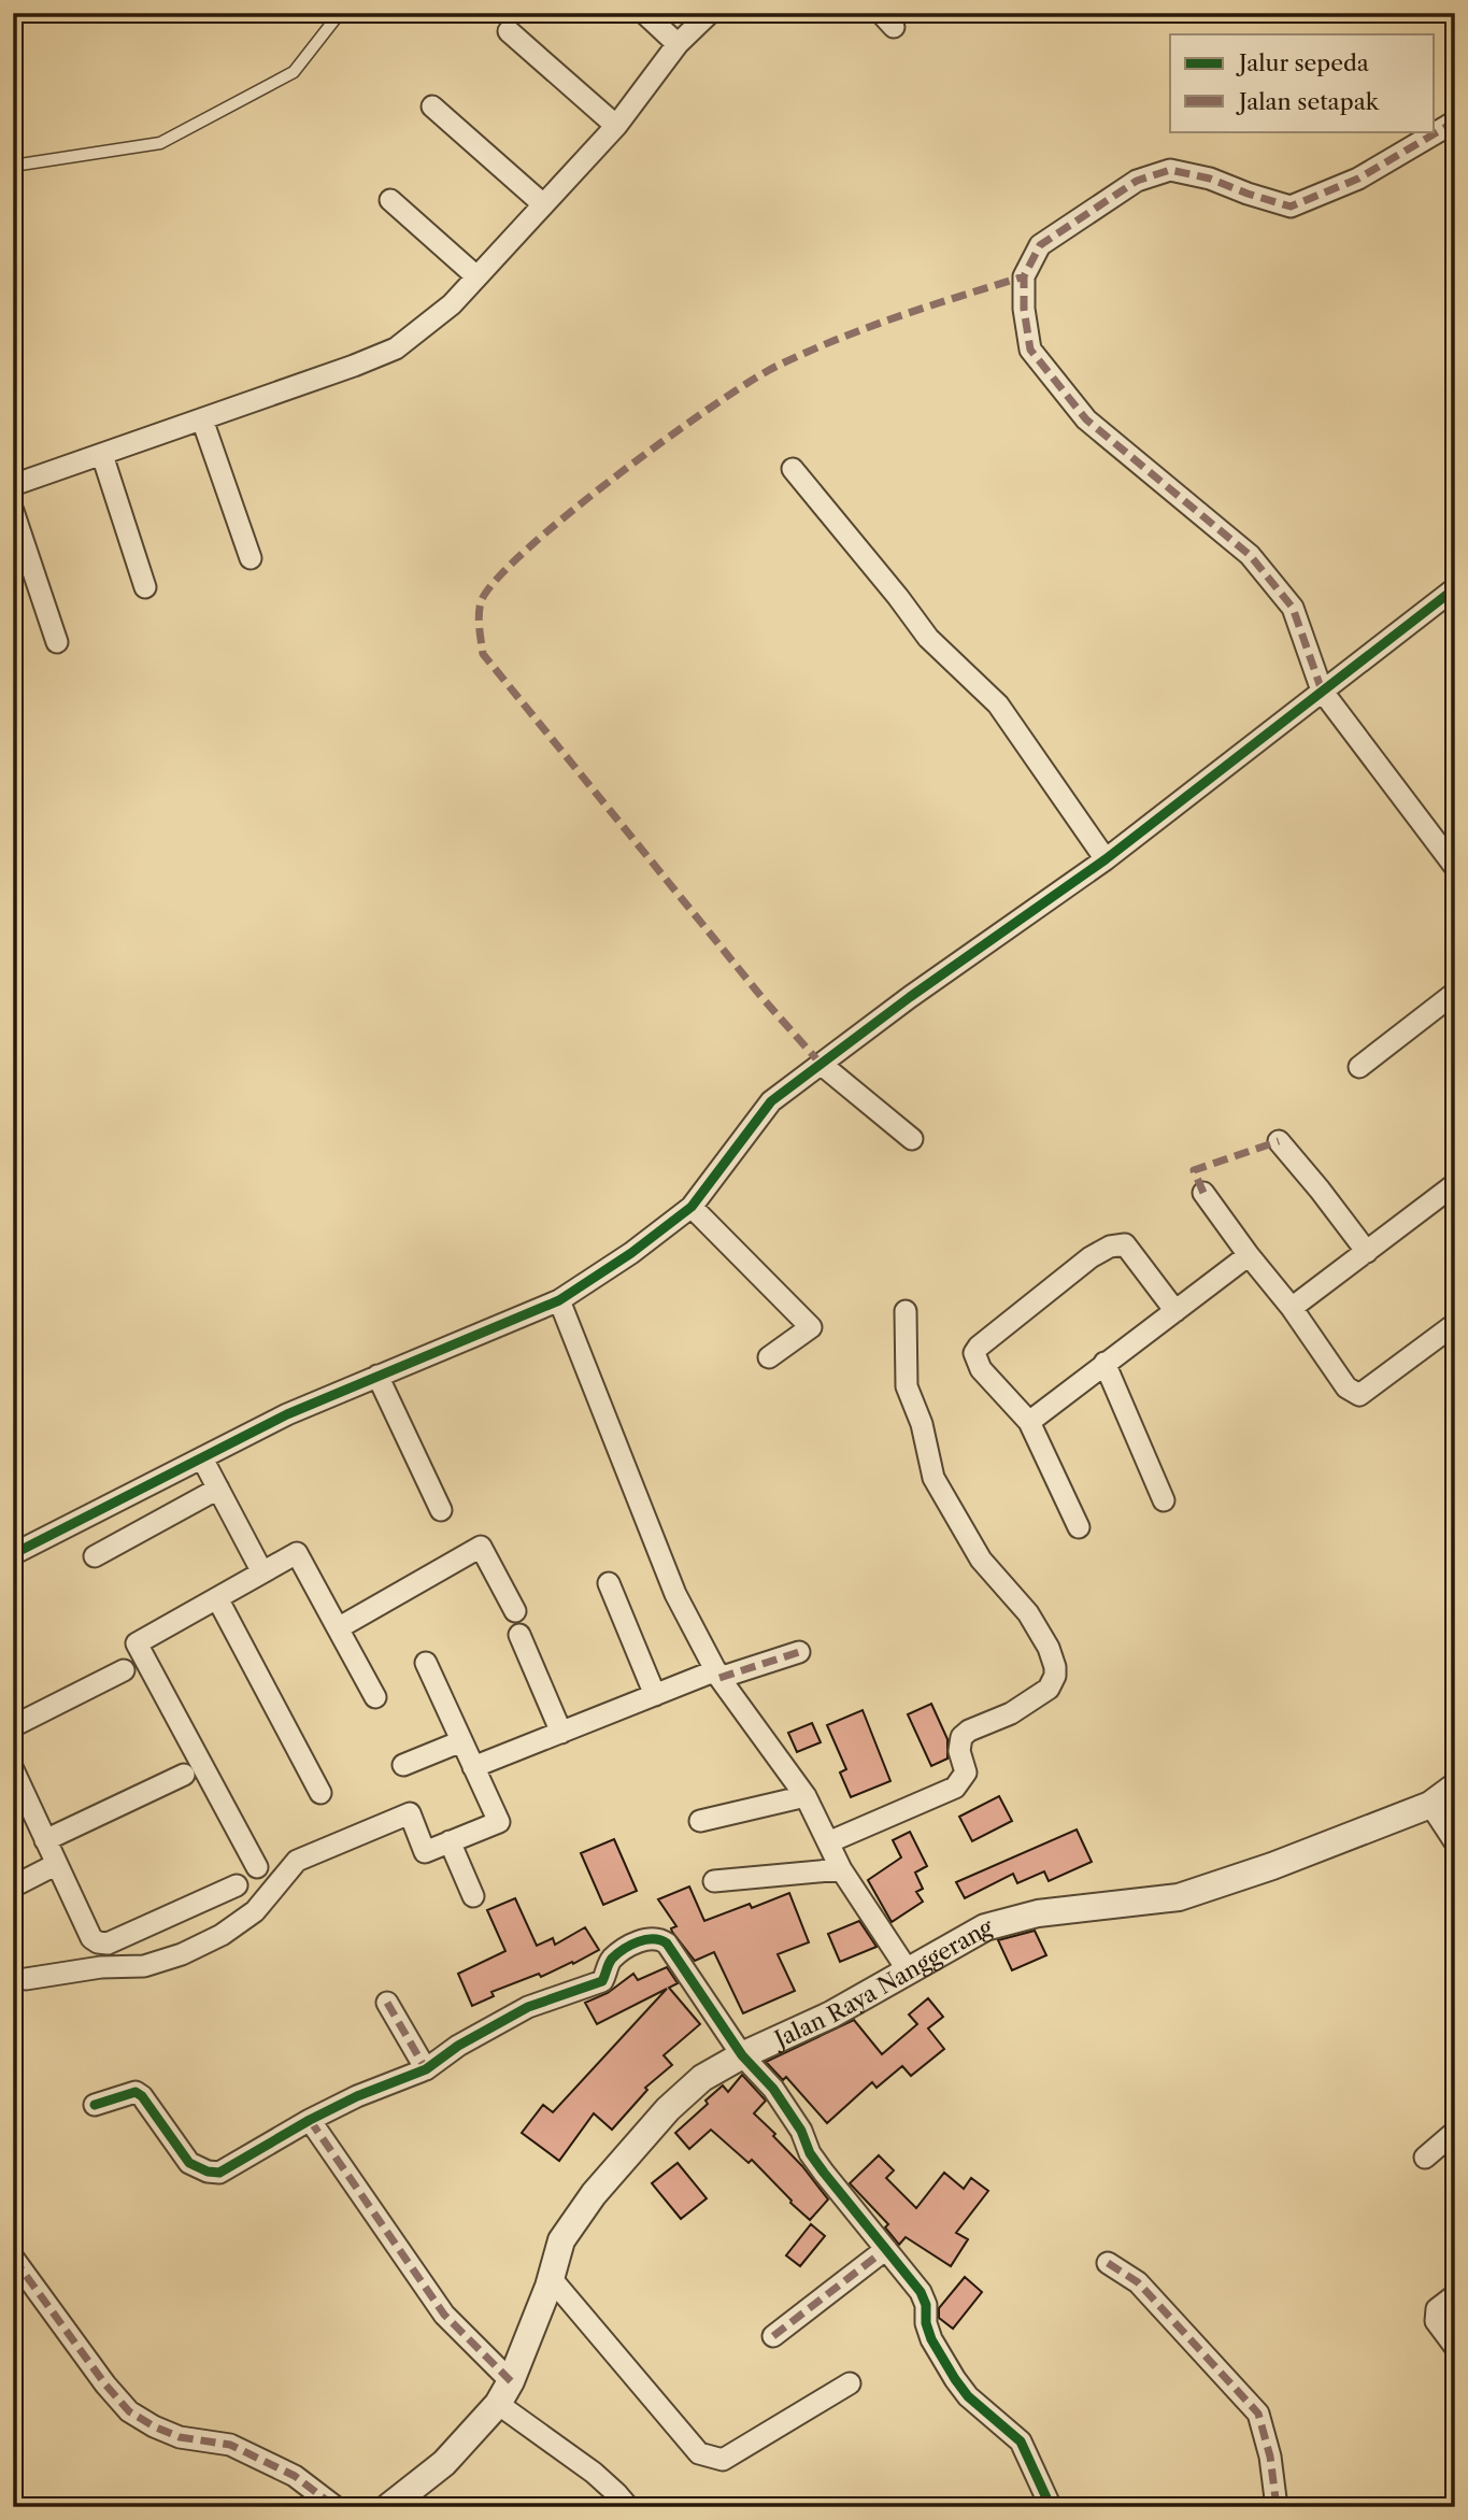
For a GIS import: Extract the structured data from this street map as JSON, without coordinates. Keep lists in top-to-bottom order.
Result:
{
  "streets": {
    "street": ["Jalan Raya Nanggerang"]
  },
  "legend": ["Jalur sepeda", "Jalan setapak"]
}
